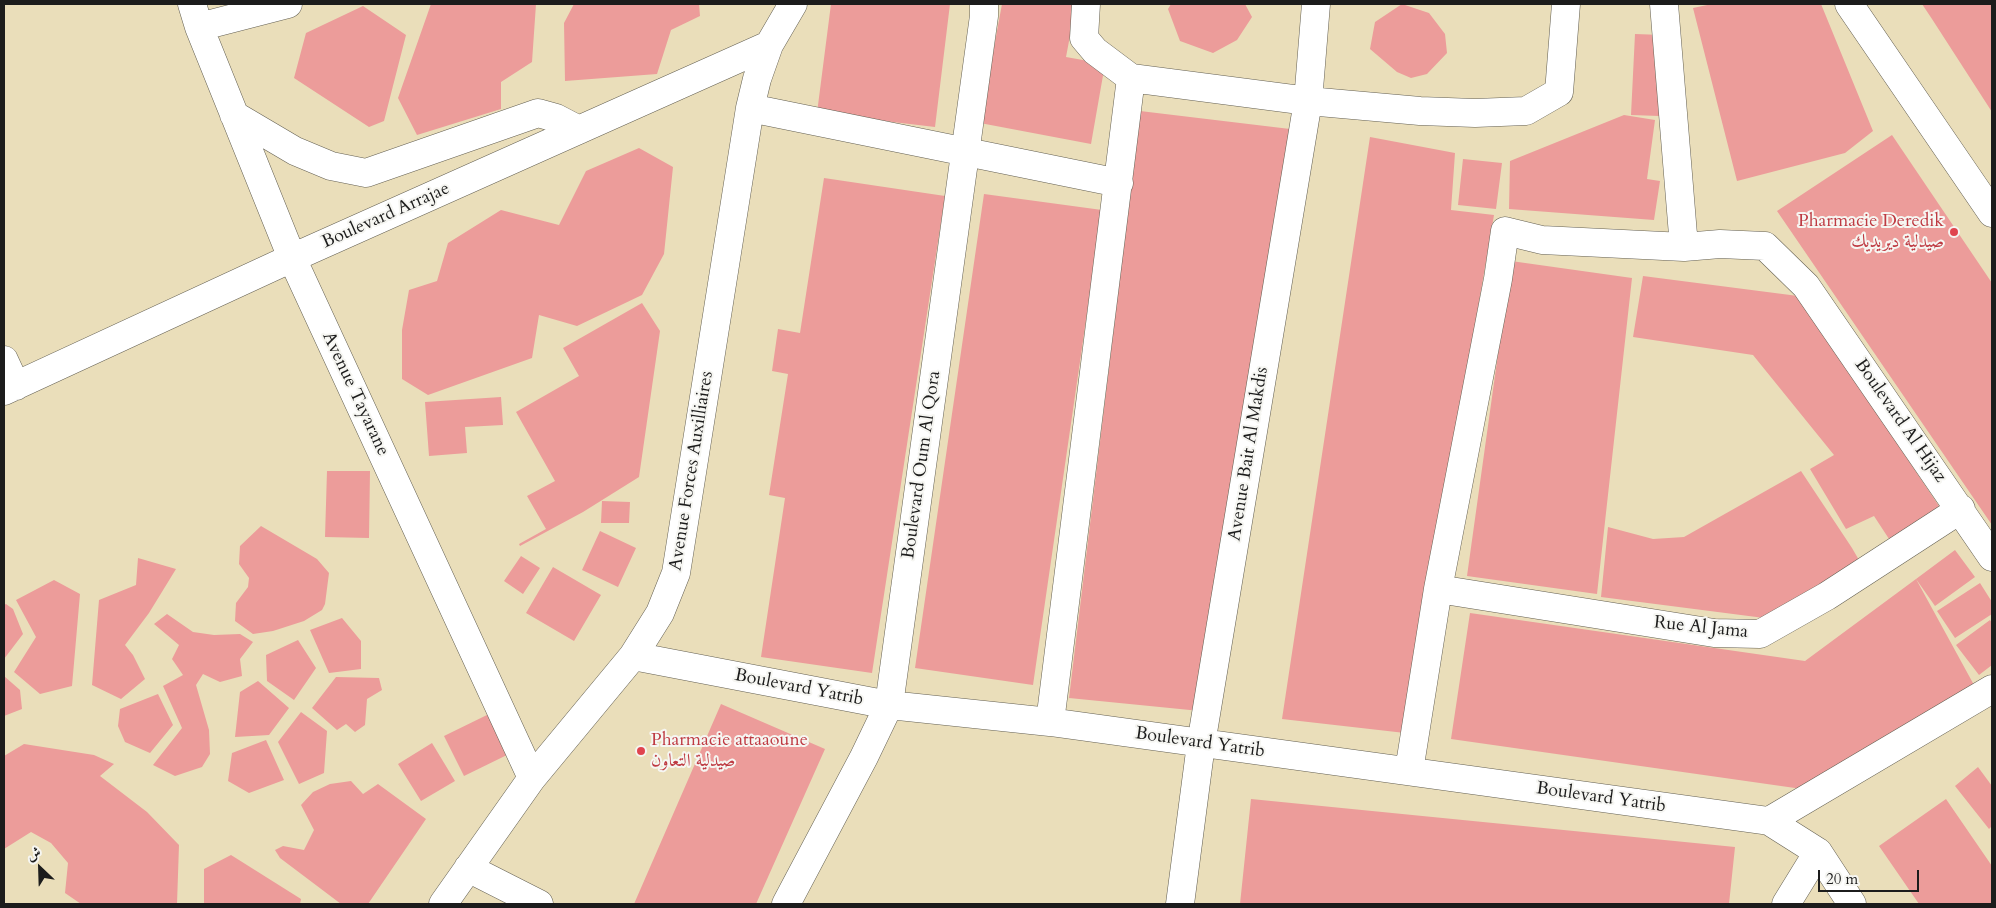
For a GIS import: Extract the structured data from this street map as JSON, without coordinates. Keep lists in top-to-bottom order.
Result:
{
  "streets": {
    "street": [
      "Boulevard Arrajae",
      "Avenue Tayarane",
      "Boulevard Al Hijaz",
      "Avenue Bait Al Makdis",
      "Boulevard Oum Al Qora",
      "Avenue Forces Auxilliaires",
      "Rue Al Jama",
      "Boulevard Yatrib"
    ]
  },
  "crossings": [
    ["Boulevard Arrajae", "Avenue Tayarane"],
    ["Boulevard Arrajae", "Avenue Forces Auxilliaires"],
    ["Avenue Tayarane", "Avenue Forces Auxilliaires"],
    ["Boulevard Al Hijaz", "Rue Al Jama"],
    ["Avenue Bait Al Makdis", "Boulevard Yatrib"],
    ["Boulevard Oum Al Qora", "Boulevard Yatrib"],
    ["Avenue Forces Auxilliaires", "Boulevard Yatrib"]
  ],
  "places": ["Pharmacie Deredik صيدلية ديريديك", "Pharmacie attaaoune صيدلية التعاون"],
  "scale_bar": "20 m",
  "north": "top left"
}
